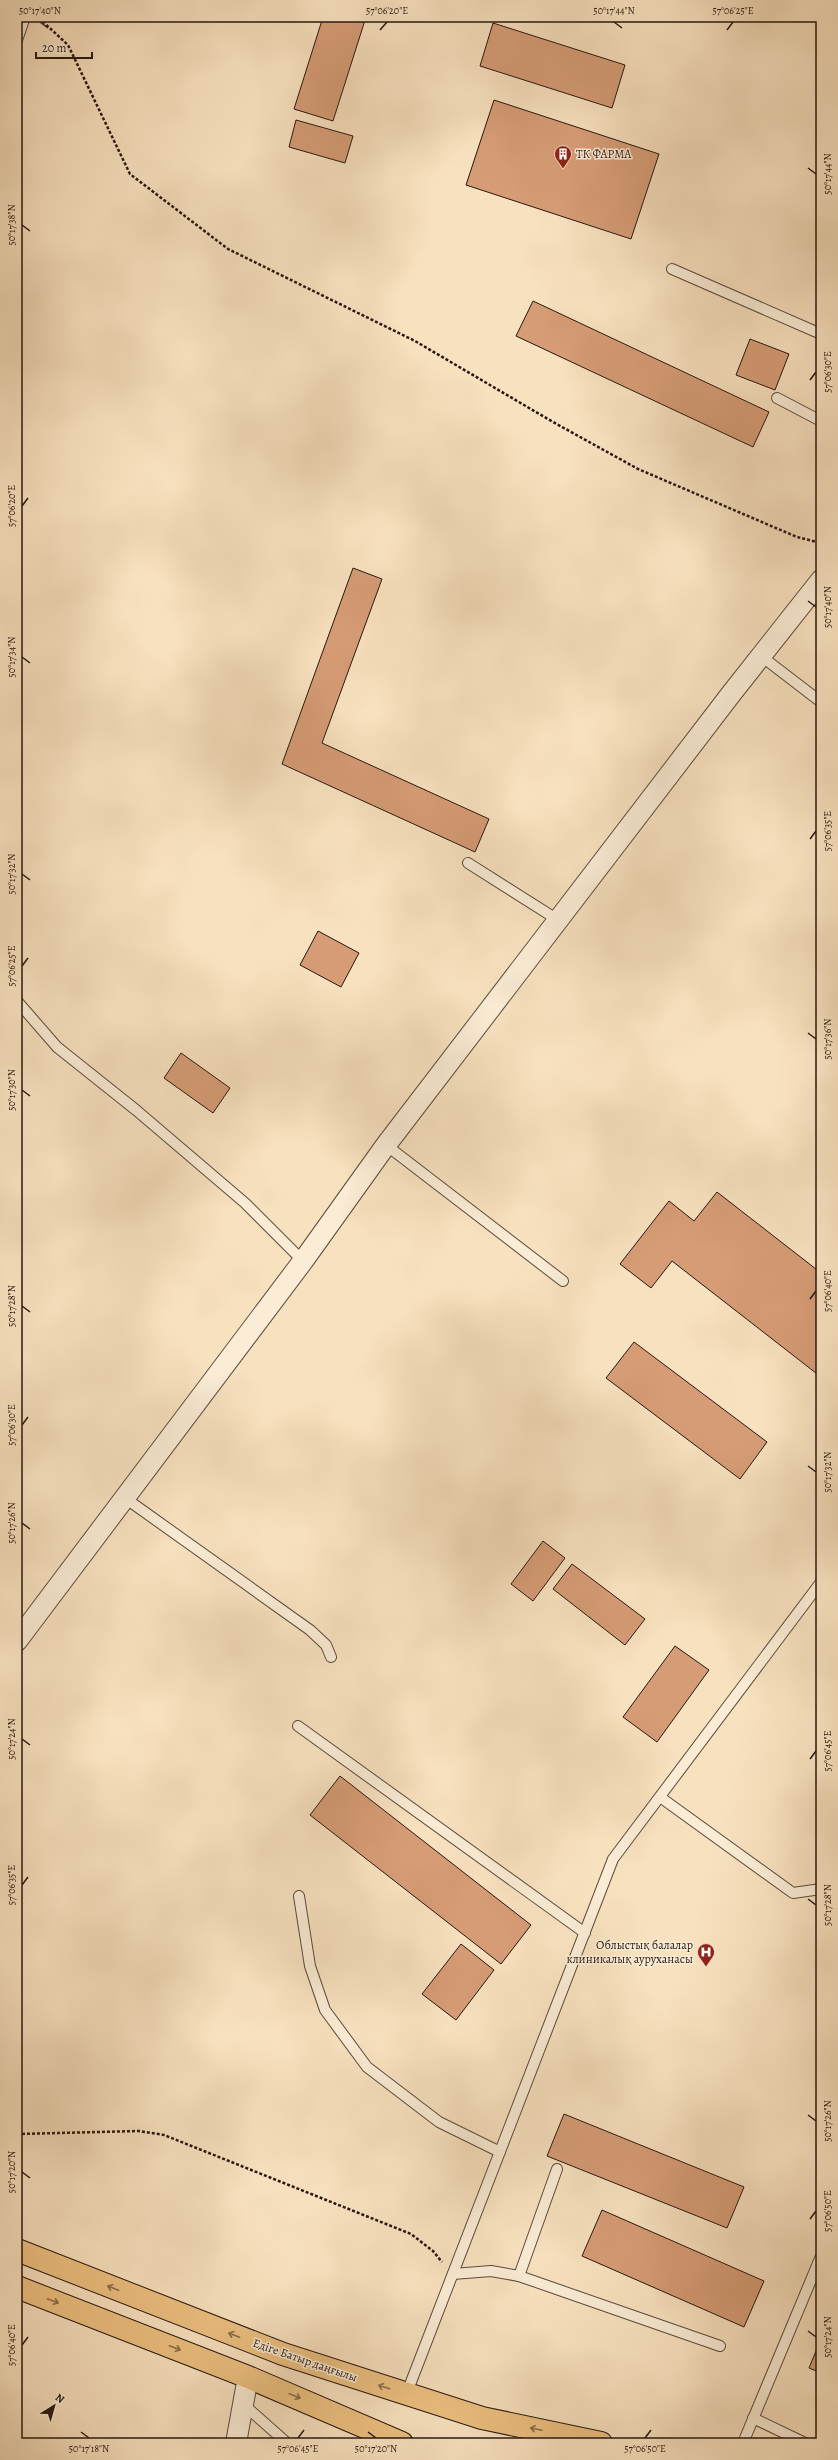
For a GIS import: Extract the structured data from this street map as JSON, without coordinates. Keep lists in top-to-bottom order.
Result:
{
  "streets": {
    "main road": ["Едіге Батыр даңғылы"]
  },
  "places": {
    "building": ["ТК ФАРМА"],
    "hospital": ["Облыстық балалар клиникалық ауруханасы"]
  },
  "scale_bar": "20 m",
  "north": "top right",
  "coordinates": [
    "50°17'40\"N",
    "57°06'20\"E",
    "50°17'44\"N",
    "57°06'25\"E",
    "50°17'38\"N",
    "57°06'30\"E",
    "50°17'34\"N",
    "57°06'35\"E",
    "50°17'32\"N",
    "50°17'36\"N",
    "50°17'30\"N",
    "57°06'40\"E",
    "50°17'28\"N",
    "50°17'26\"N",
    "50°17'24\"N",
    "57°06'45\"E",
    "50°17'20\"N",
    "57°06'50\"E",
    "50°17'18\"N"
  ]
}
